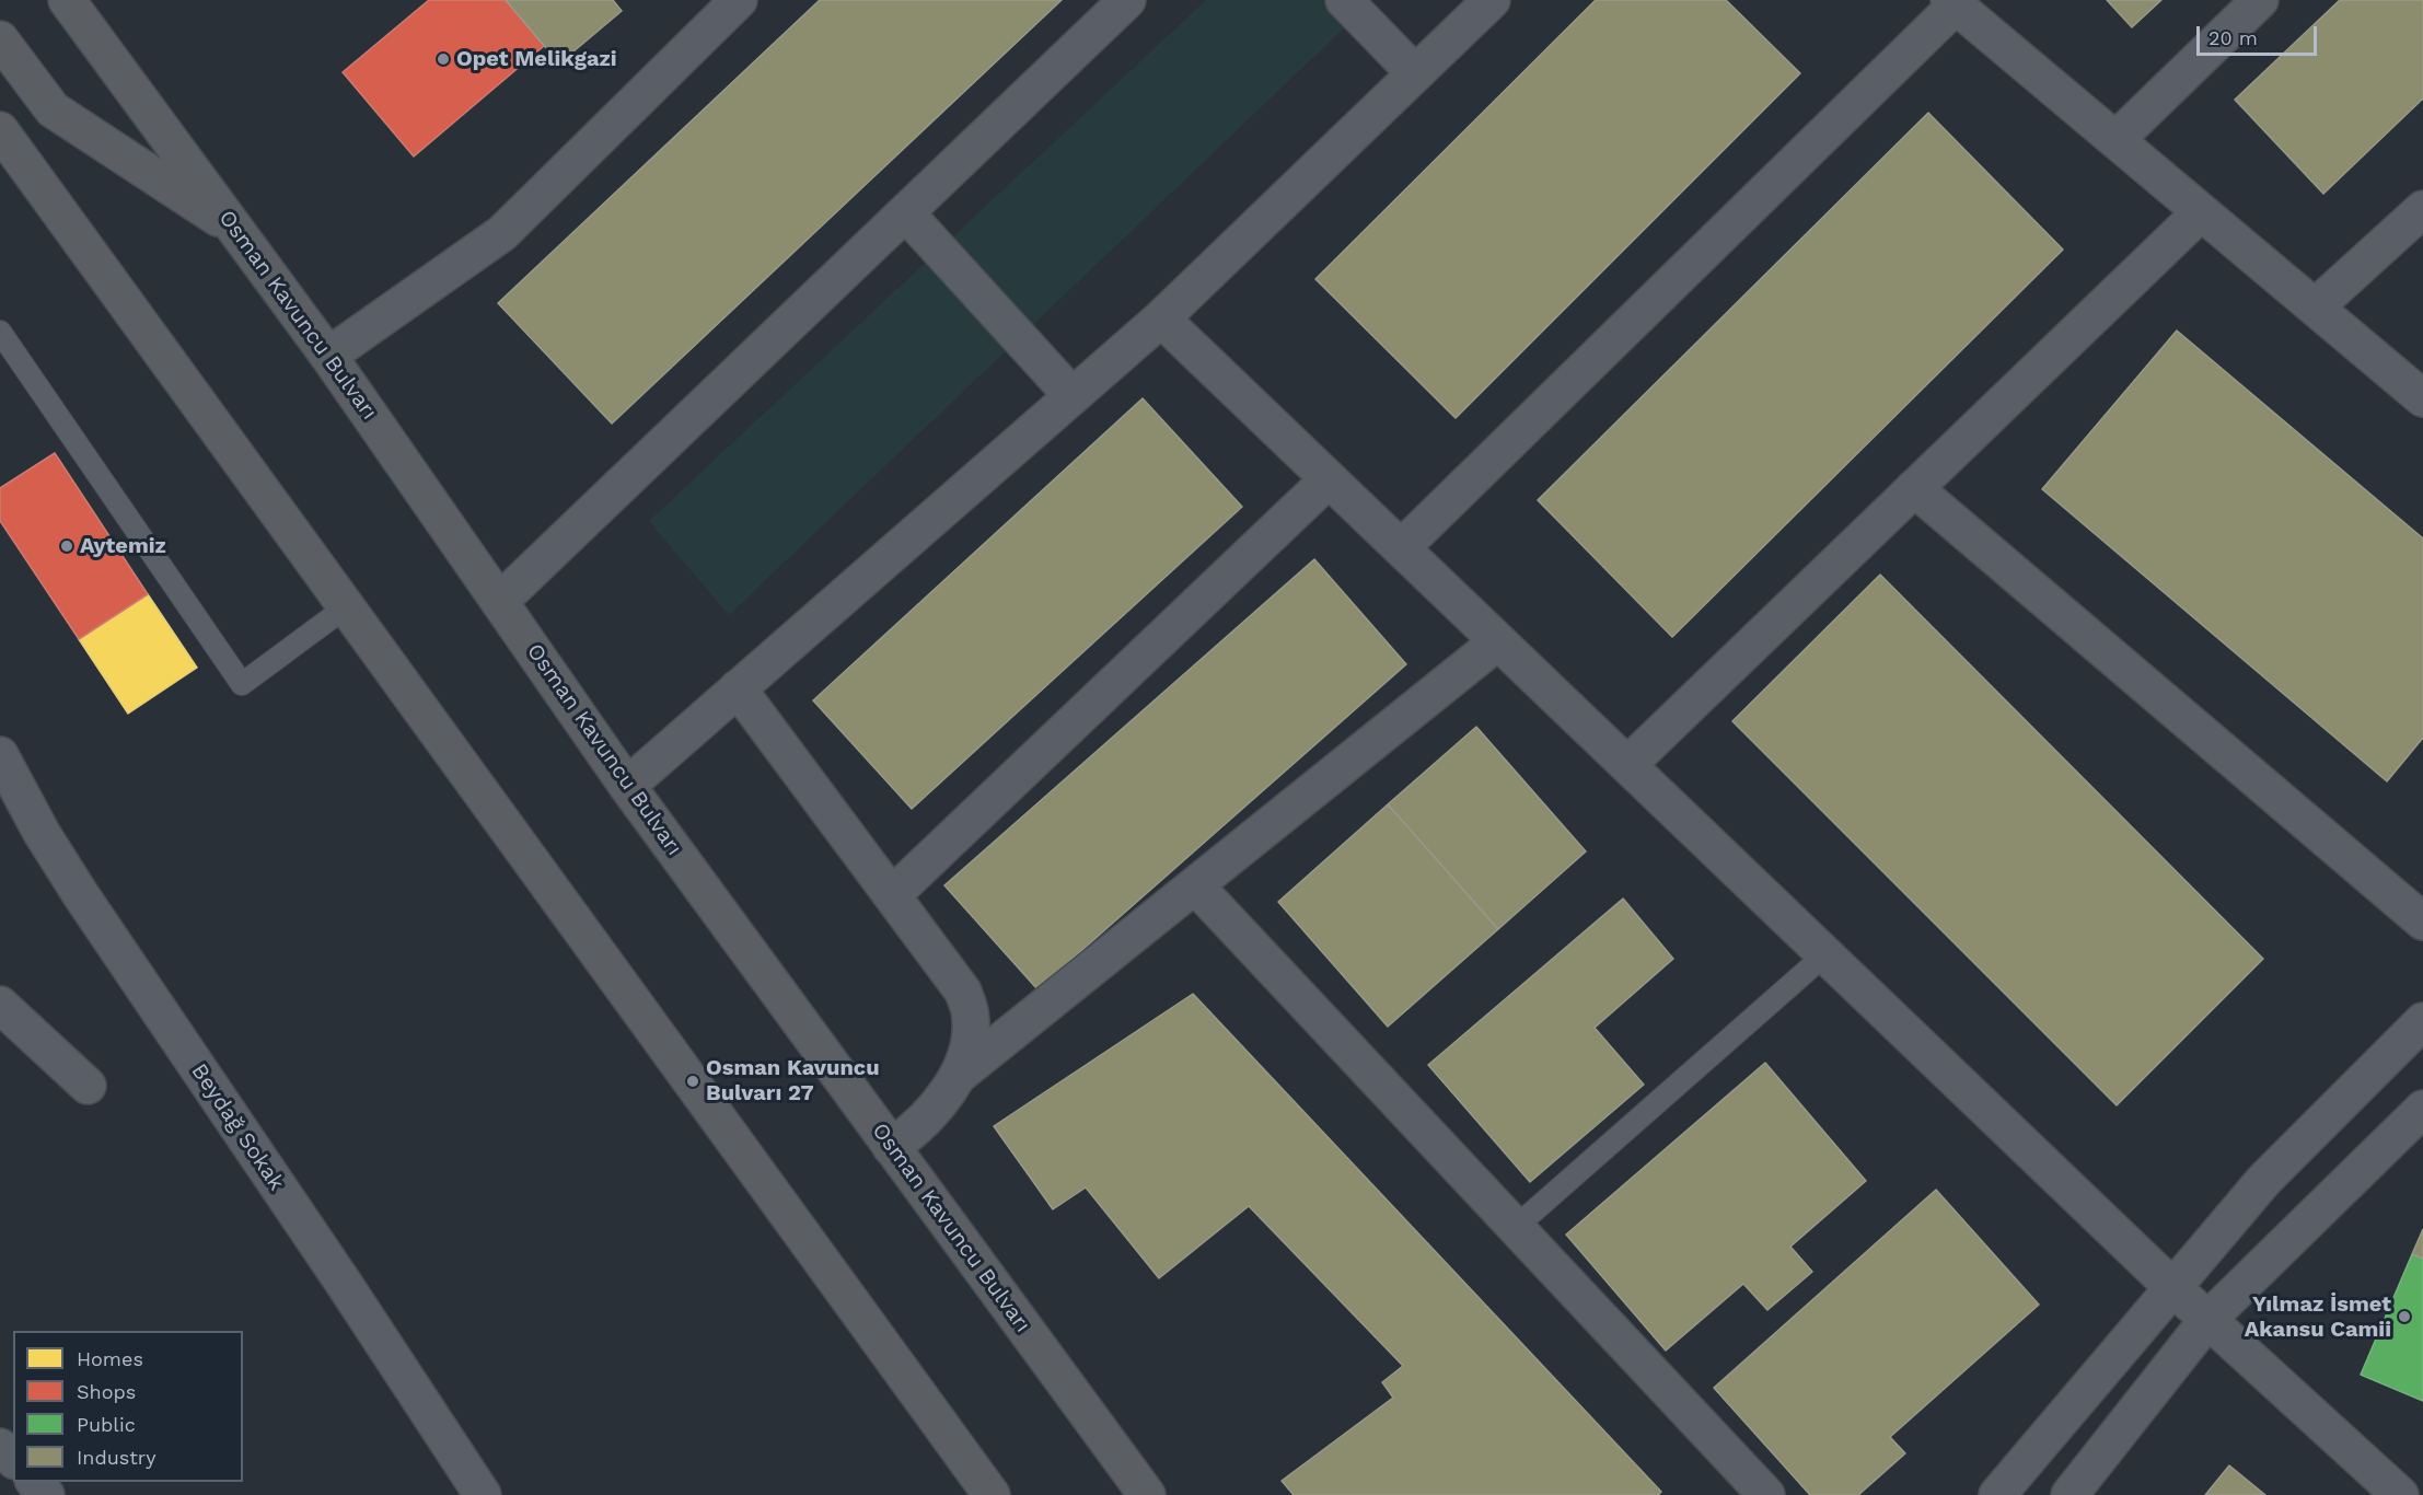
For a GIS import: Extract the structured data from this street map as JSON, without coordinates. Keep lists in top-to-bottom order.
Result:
{
  "streets": {
    "highway": ["Osman Kavuncu Bulvarı"],
    "street": ["Beydağ Sokak"]
  },
  "places": [
    "Opet Melikgazi",
    "Aytemiz",
    "Osman Kavuncu Bulvarı 27",
    "Yılmaz İsmet Akansu Camii"
  ],
  "legend": [
    "Homes",
    "Shops",
    "Public",
    "Industry"
  ],
  "scale_bar": "20 m"
}
